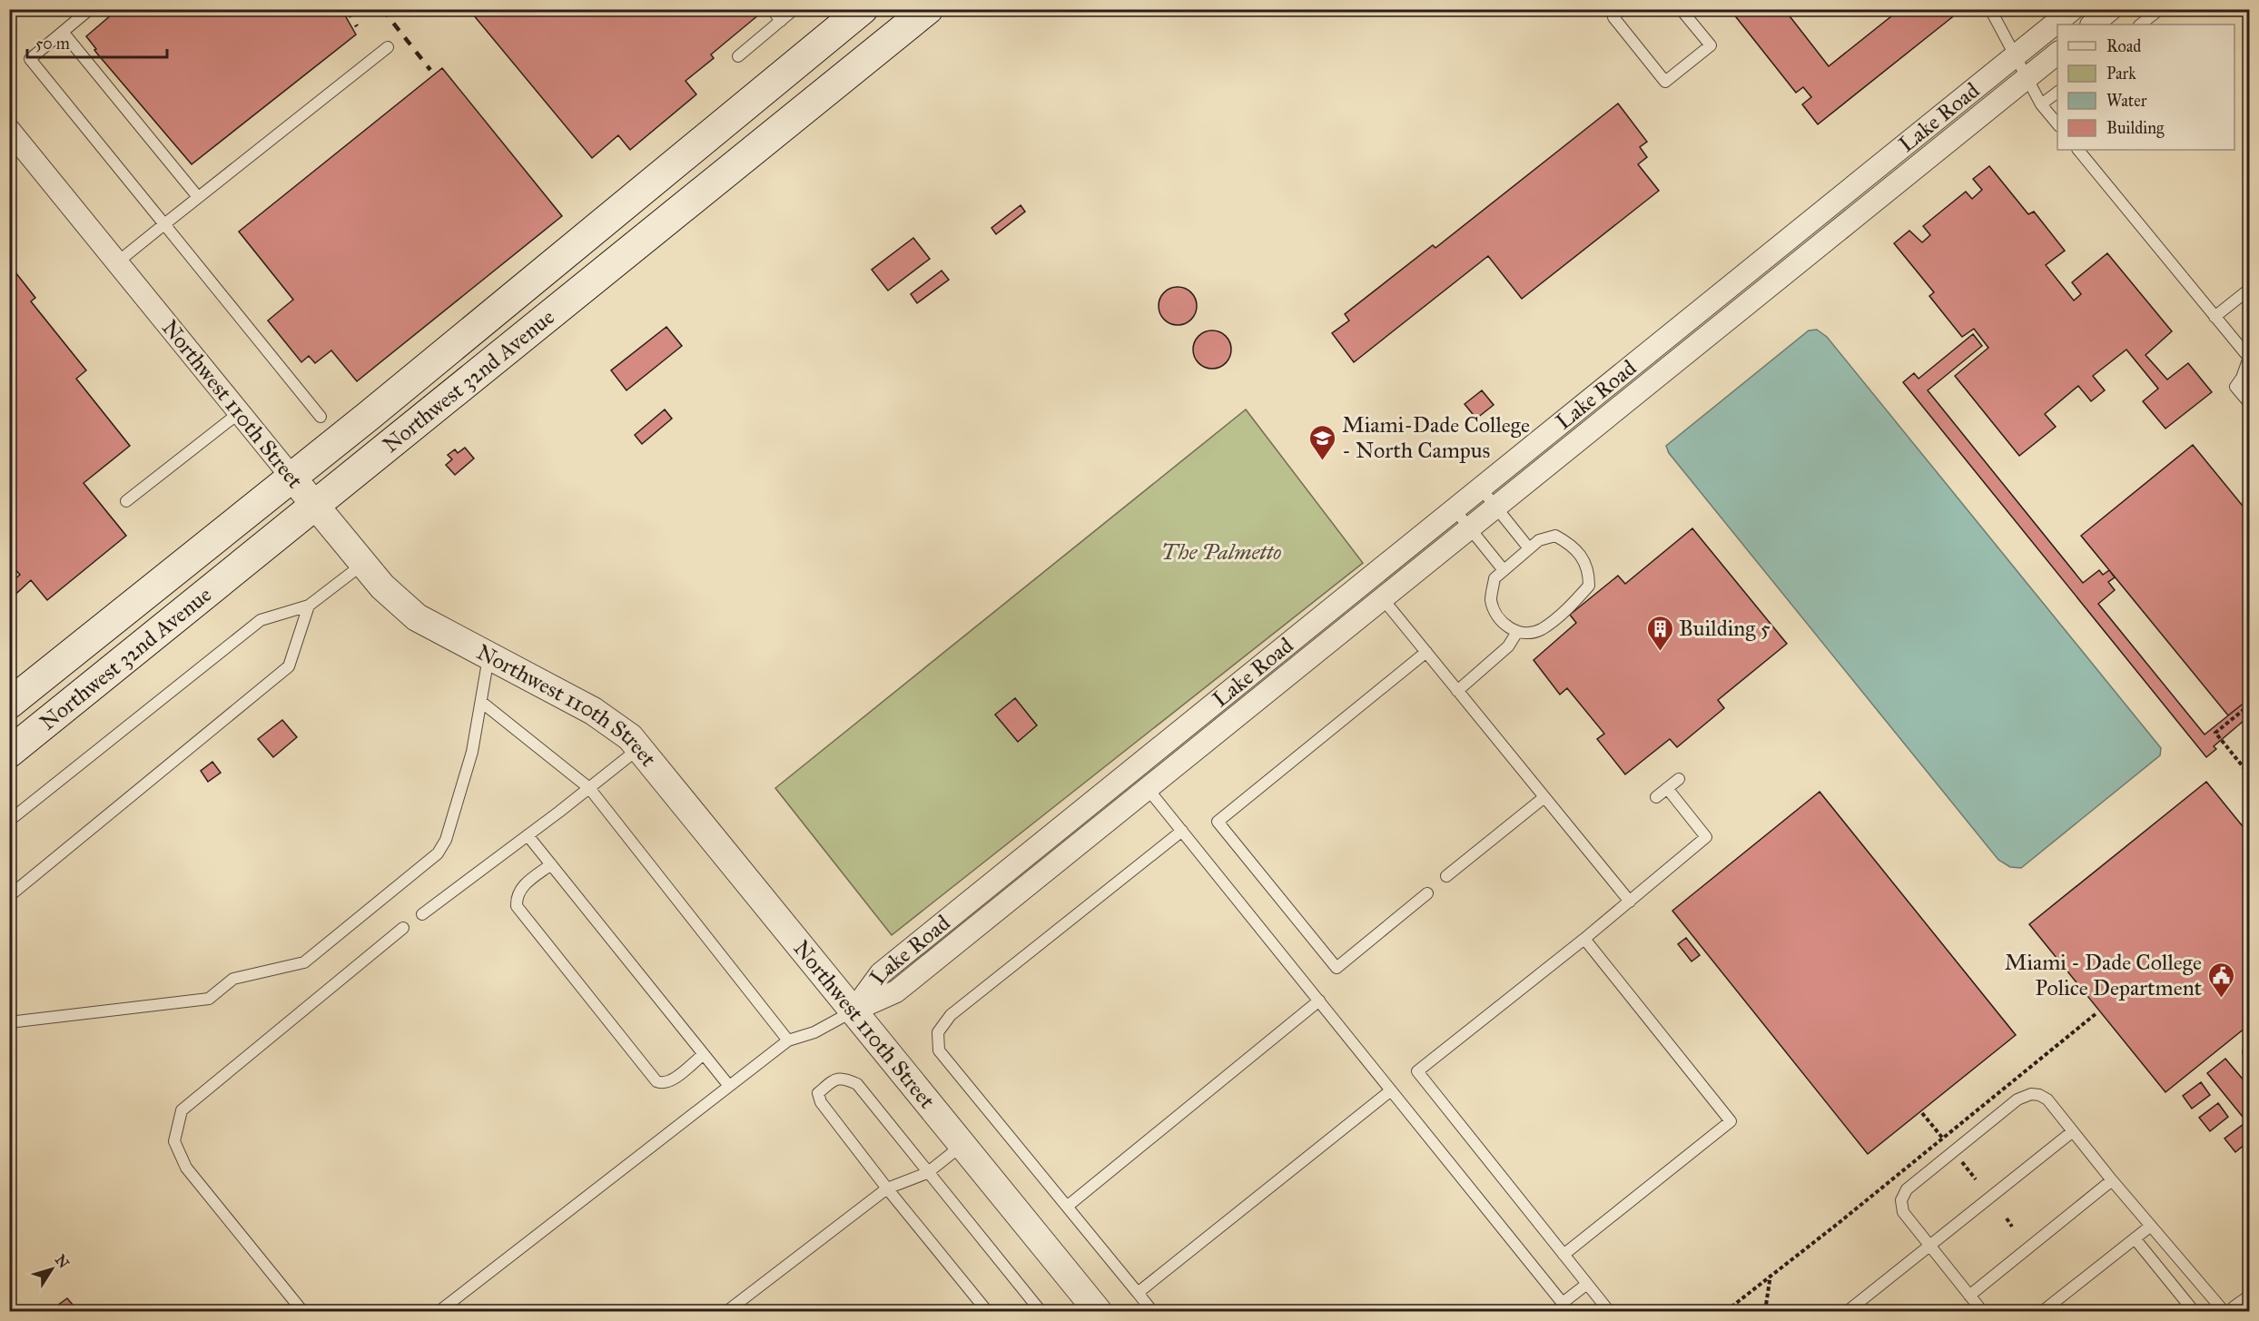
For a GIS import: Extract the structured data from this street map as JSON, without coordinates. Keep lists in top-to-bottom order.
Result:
{
  "streets": {
    "main road": ["Northwest 32nd Avenue"],
    "street": ["Lake Road", "Northwest 110th Street"]
  },
  "crossings": [
    ["Lake Road", "Northwest 110th Street"],
    ["Northwest 32nd Avenue", "Northwest 110th Street"]
  ],
  "parks": ["The Palmetto"],
  "places": {
    "school or university": ["Miami-Dade College - North Campus"],
    "building": ["Building 5"],
    "public building": ["Miami - Dade College Police Department"]
  },
  "legend": [
    "Road",
    "Park",
    "Water",
    "Building"
  ],
  "scale_bar": "50 m",
  "north": "top right"
}
